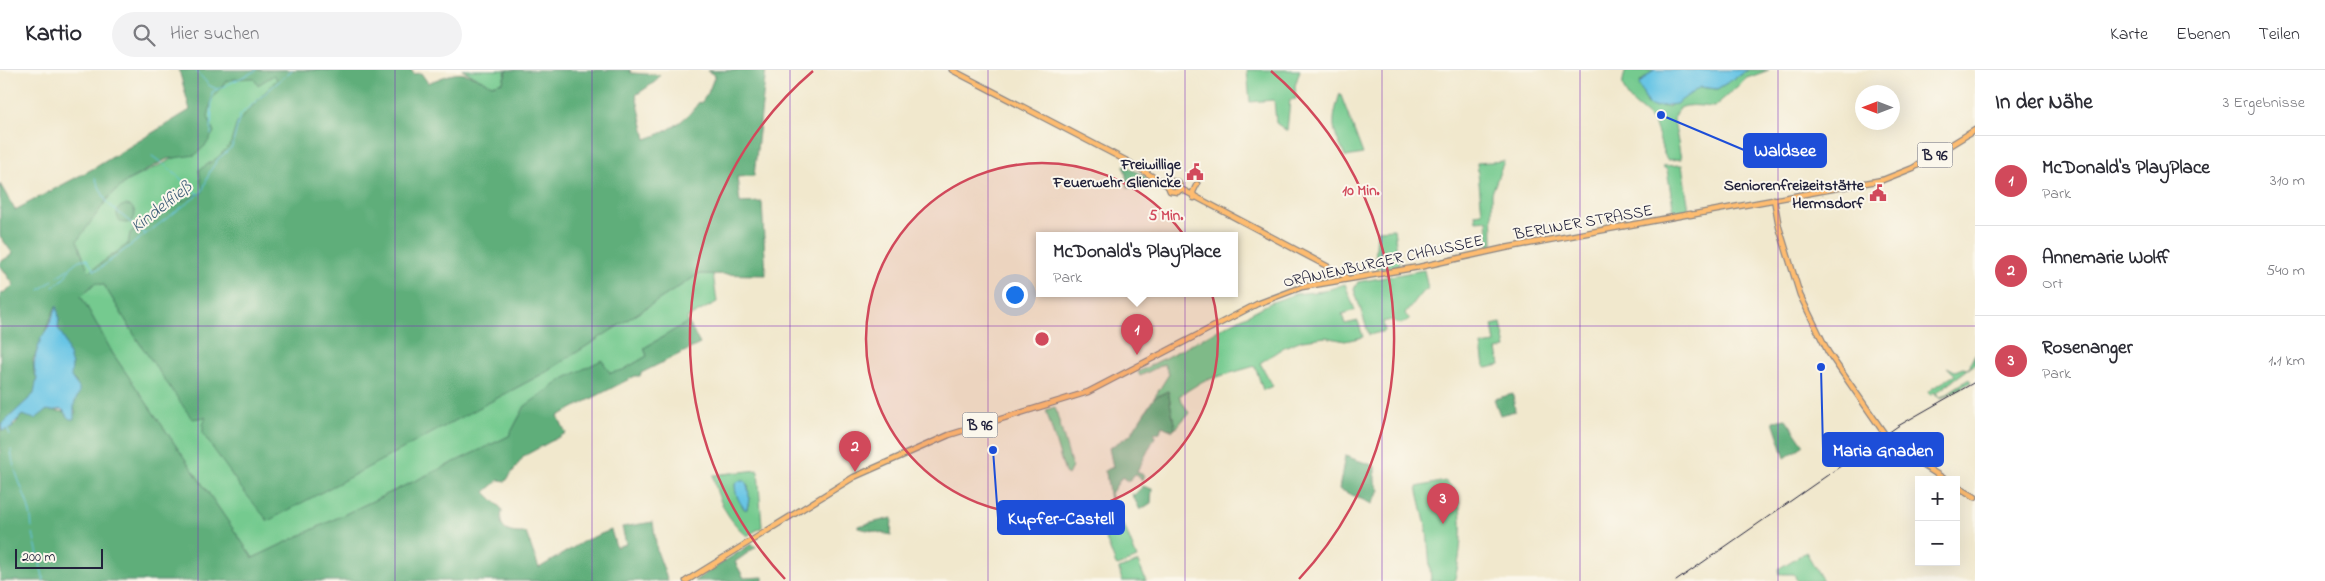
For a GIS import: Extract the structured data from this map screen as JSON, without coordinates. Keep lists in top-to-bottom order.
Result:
{
  "streets": {
    "main road": ["B 96", "BERLINER STRASSE", "ORANIENBURGER CHAUSSEE"]
  },
  "crossings": [
    ["BERLINER STRASSE", "ORANIENBURGER CHAUSSEE"]
  ],
  "water": ["Kindelfließ"],
  "places": {
    "other": ["Waldsee", "Maria Gnaden", "Kupfer-Castell"],
    "public building": ["Freiwillige Feuerwehr Glienicke", "Seniorenfreizeitstätte Hermsdorf"]
  },
  "scale_bar": "200 m",
  "north": "left",
  "page": {
    "header": "Kartio",
    "search": "Hier suchen",
    "nav": ["Karte", "Ebenen", "Teilen"],
    "heading": ["In der Nähe", "3 Ergebnisse"],
    "list": [
      {
        "mark": "1",
        "name": "McDonald's PlayPlace",
        "note": "Park",
        "value": "310 m"
      },
      {
        "mark": "2",
        "name": "Annemarie Wolff",
        "note": "Ort",
        "value": "540 m"
      },
      {
        "mark": "3",
        "name": "Rosenanger",
        "note": "Park",
        "value": "1.1 km"
      }
    ],
    "popup": ["McDonald's PlayPlace", "Park"],
    "pins": ["1", "2", "3"],
    "map_buttons": ["+", "−"],
    "scale": "200 m"
  },
  "rings": ["10 Min.", "5 Min."]
}
